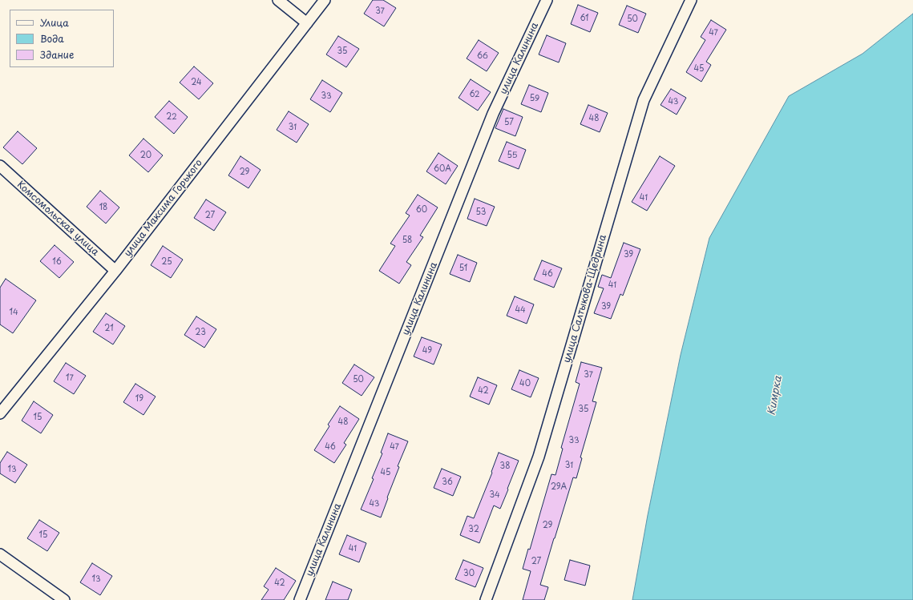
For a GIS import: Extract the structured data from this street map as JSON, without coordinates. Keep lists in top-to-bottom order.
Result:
{
  "streets": {
    "street": [
      "улица Калинина",
      "улица Максима Горького",
      "Комсомольская улица",
      "улица Салтыкова-Щедрина"
    ]
  },
  "crossings": [
    ["улица Максима Горького", "Комсомольская улица"]
  ],
  "water": ["Кимрка"],
  "house_numbers": [
    "37",
    "61",
    "50",
    "47",
    "35",
    "66",
    "45",
    "24",
    "62",
    "33",
    "59",
    "43",
    "22",
    "48",
    "57",
    "31",
    "20",
    "55",
    "60А",
    "29",
    "41",
    "18",
    "60",
    "53",
    "27",
    "58",
    "39",
    "16",
    "25",
    "51",
    "46",
    "41",
    "39",
    "44",
    "14",
    "21",
    "23",
    "49",
    "37",
    "17",
    "50",
    "40",
    "42",
    "19",
    "35",
    "15",
    "48",
    "33",
    "46",
    "47",
    "31",
    "38",
    "13",
    "45",
    "36",
    "29А",
    "34",
    "43",
    "29",
    "32",
    "15",
    "41",
    "27",
    "30",
    "13",
    "42"
  ],
  "legend": ["Улица", "Вода", "Здание"]
}
